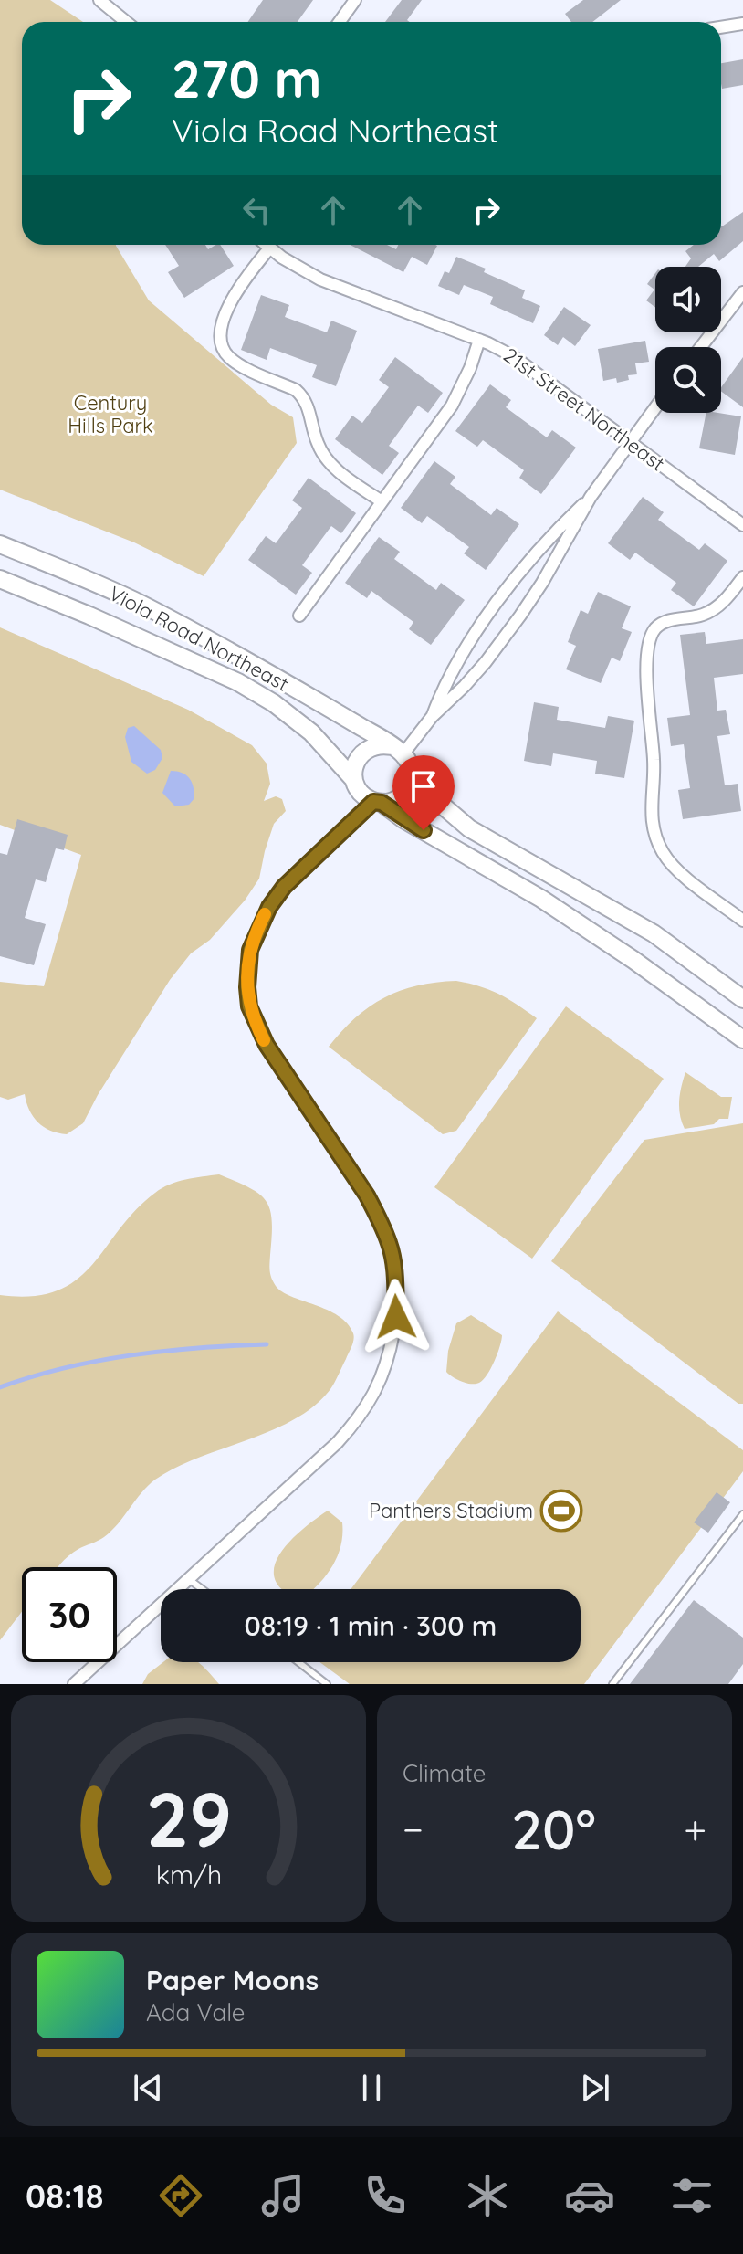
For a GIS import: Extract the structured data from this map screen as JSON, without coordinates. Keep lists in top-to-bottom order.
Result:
{
  "streets": {
    "main road": ["Viola Road Northeast"],
    "street": ["21st Street Northeast"]
  },
  "parks": ["Century Hills Park"],
  "places": {
    "sports": ["Panthers Stadium"]
  },
  "page": {
    "turn": ["270 m", "Viola Road Northeast"],
    "limit": "30",
    "trip": "08:19 · 1 min · 300 m",
    "tile": "Climate",
    "heat": ["−", "20°", "+"],
    "song": ["Paper Moons", "Ada Vale"],
    "tabs": "08:18",
    "gauge": ["29", "km/h"]
  }
}
